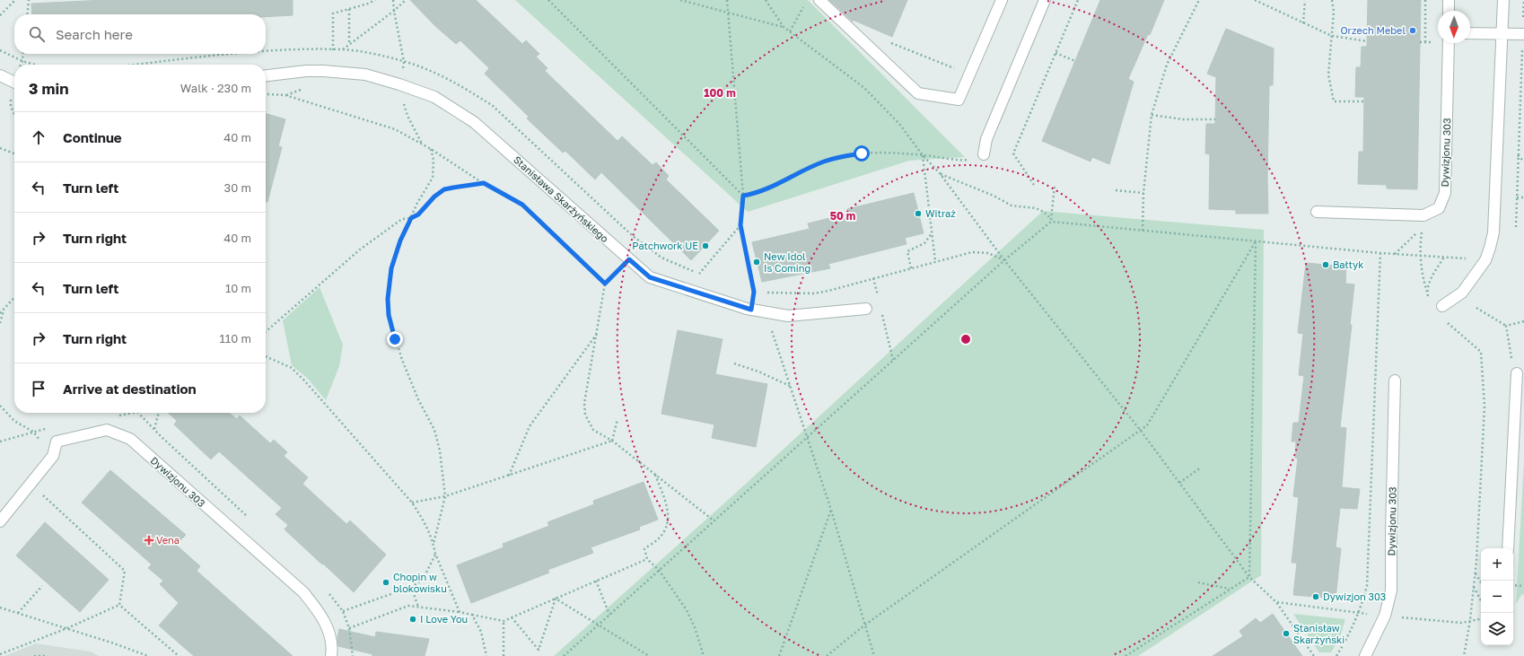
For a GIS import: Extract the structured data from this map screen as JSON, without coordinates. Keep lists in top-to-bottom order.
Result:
{
  "streets": {
    "street": ["Dywizjonu 303", "Stanisława Skarżyńskiego"]
  },
  "places": {
    "other": [
      "Orzech Mebel",
      "Witraż",
      "Patchwork UE",
      "New Idol Is Coming",
      "Bałtyk",
      "Chopin w blokowisku",
      "Dywizjon 303",
      "I Love You",
      "Stanisław Skarżyński"
    ],
    "health": ["Vena"]
  },
  "north": "bottom",
  "page": {
    "search": "Search here",
    "heading": ["3 min", "Walk · 230 m"],
    "list": [
      ["Continue", "40 m"],
      ["Turn left", "30 m"],
      ["Turn right", "40 m"],
      ["Turn left", "10 m"],
      ["Turn right", "110 m"],
      "Arrive at destination"
    ],
    "map_buttons": ["+", "−"]
  },
  "rings": ["100 m", "50 m"]
}
